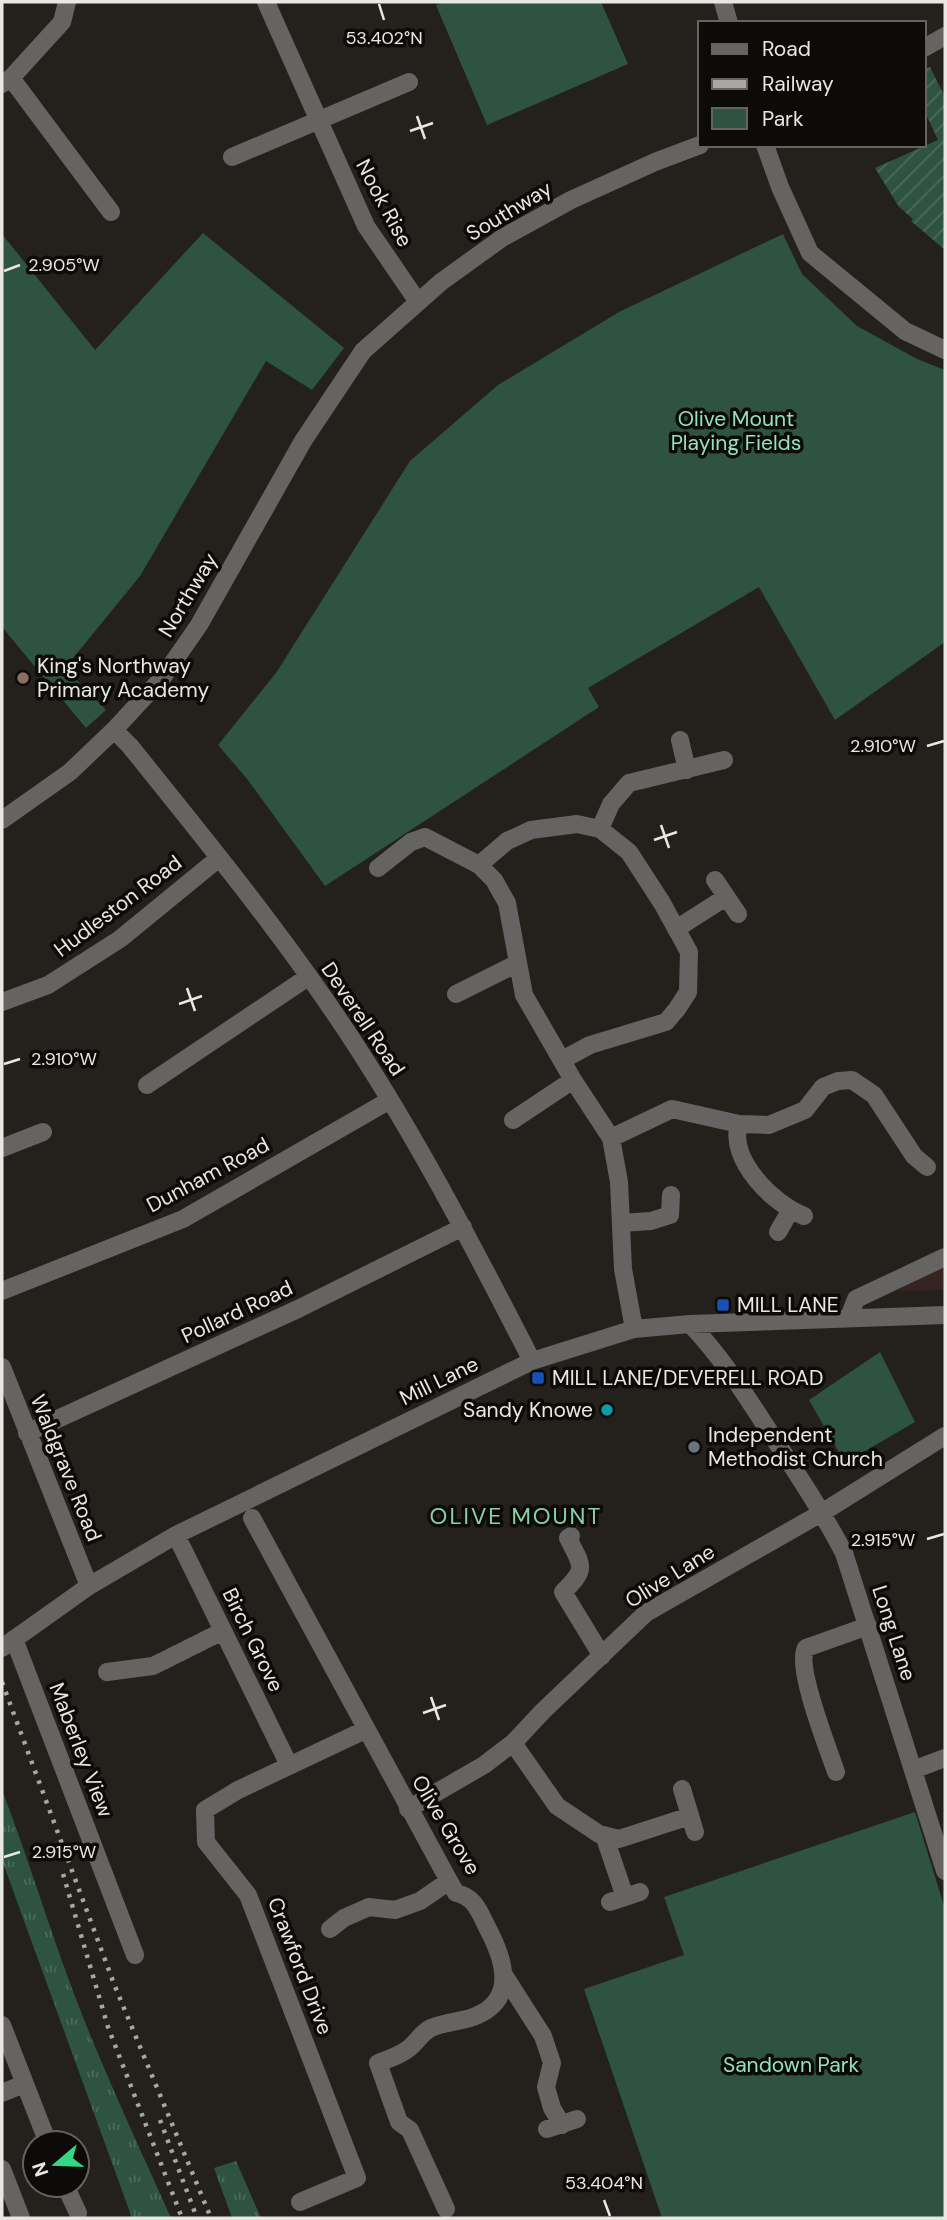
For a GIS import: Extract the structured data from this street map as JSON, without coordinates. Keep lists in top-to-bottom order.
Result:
{
  "streets": {
    "street": [
      "Nook Rise",
      "Southway",
      "Northway",
      "Hudleston Road",
      "Deverell Road",
      "Dunham Road",
      "Pollard Road",
      "Mill Lane",
      "Waldgrave Road",
      "Olive Lane",
      "Long Lane",
      "Birch Grove",
      "Maberley View",
      "Olive Grove",
      "Crawford Drive"
    ]
  },
  "crossings": [
    ["Nook Rise", "Southway"],
    ["Southway", "Northway"],
    ["Northway", "Deverell Road"],
    ["Hudleston Road", "Deverell Road"],
    ["Deverell Road", "Dunham Road"],
    ["Deverell Road", "Pollard Road"],
    ["Deverell Road", "Mill Lane"],
    ["Pollard Road", "Waldgrave Road"],
    ["Mill Lane", "Waldgrave Road"],
    ["Mill Lane", "Long Lane"],
    ["Mill Lane", "Birch Grove"],
    ["Mill Lane", "Maberley View"],
    ["Olive Lane", "Long Lane"],
    ["Olive Lane", "Olive Grove"],
    ["Birch Grove", "Crawford Drive"],
    ["Olive Grove", "Crawford Drive"]
  ],
  "districts": ["OLIVE MOUNT"],
  "parks": ["Olive Mount Playing Fields", "Sandown Park"],
  "places": {
    "other": ["King's Northway Primary Academy", "Sandy Knowe", "Independent Methodist Church"],
    "transit": ["MILL LANE", "MILL LANE/DEVERELL ROAD"]
  },
  "legend": ["Road", "Railway", "Park"],
  "north": "left",
  "coordinates": [
    "53.402°N",
    "2.905°W",
    "2.910°W",
    "2.915°W",
    "53.404°N"
  ]
}
